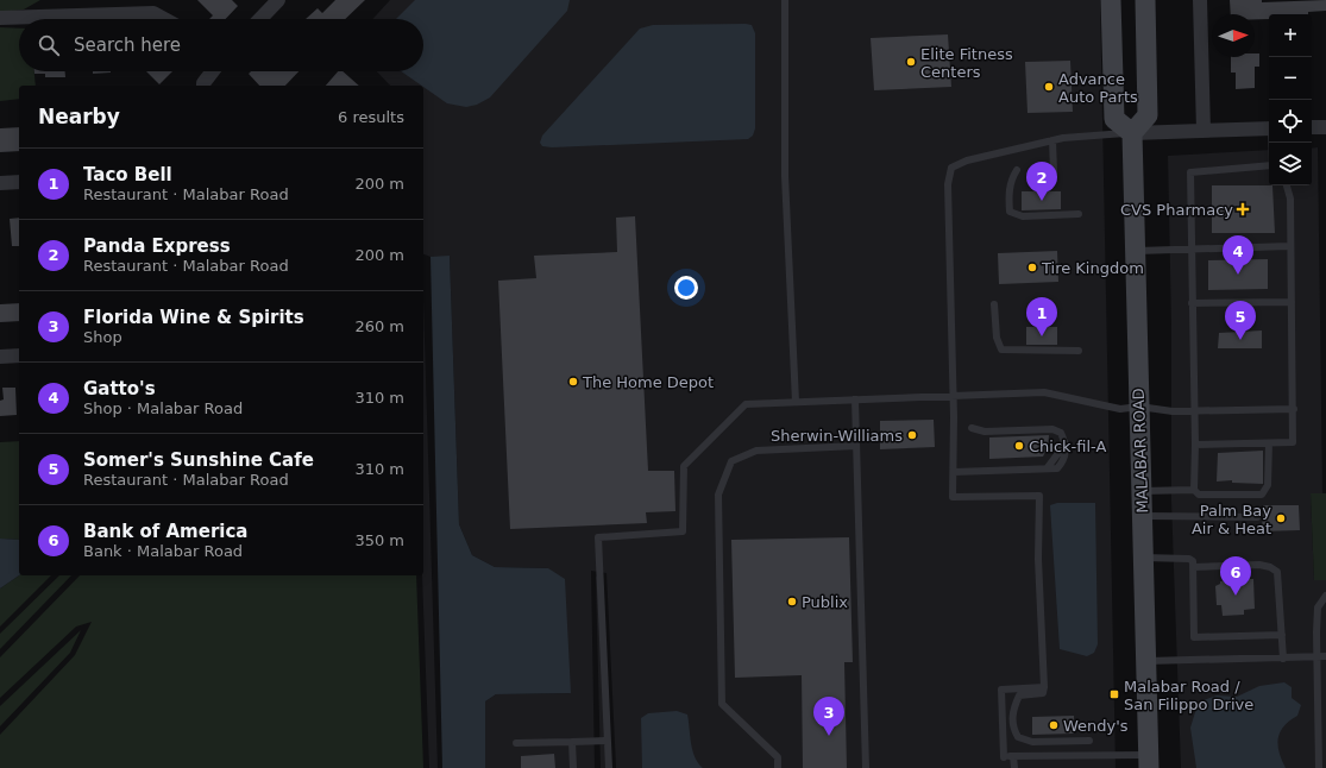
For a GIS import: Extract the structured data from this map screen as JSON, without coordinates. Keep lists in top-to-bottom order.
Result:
{
  "streets": {
    "main road": ["MALABAR ROAD"]
  },
  "places": {
    "other": [
      "Elite Fitness Centers",
      "Advance Auto Parts",
      "Tire Kingdom",
      "The Home Depot",
      "Sherwin-Williams",
      "Chick-fil-A",
      "Palm Bay Air & Heat",
      "Publix",
      "Wendy's"
    ],
    "health": ["CVS Pharmacy"],
    "transit": ["Malabar Road / San Filippo Drive"]
  },
  "north": "right",
  "page": {
    "map_buttons": ["+", "−"],
    "search": "Search here",
    "heading": ["Nearby", "6 results"],
    "list": [
      {
        "mark": "1",
        "name": "Taco Bell",
        "note": "Restaurant · Malabar Road",
        "value": "200 m"
      },
      {
        "mark": "2",
        "name": "Panda Express",
        "note": "Restaurant · Malabar Road",
        "value": "200 m"
      },
      {
        "mark": "3",
        "name": "Florida Wine & Spirits",
        "note": "Shop",
        "value": "260 m"
      },
      {
        "mark": "4",
        "name": "Gatto's",
        "note": "Shop · Malabar Road",
        "value": "310 m"
      },
      {
        "mark": "5",
        "name": "Somer's Sunshine Cafe",
        "note": "Restaurant · Malabar Road",
        "value": "310 m"
      },
      {
        "mark": "6",
        "name": "Bank of America",
        "note": "Bank · Malabar Road",
        "value": "350 m"
      }
    ],
    "pins": [
      "2",
      "4",
      "1",
      "5",
      "6",
      "3"
    ]
  }
}
